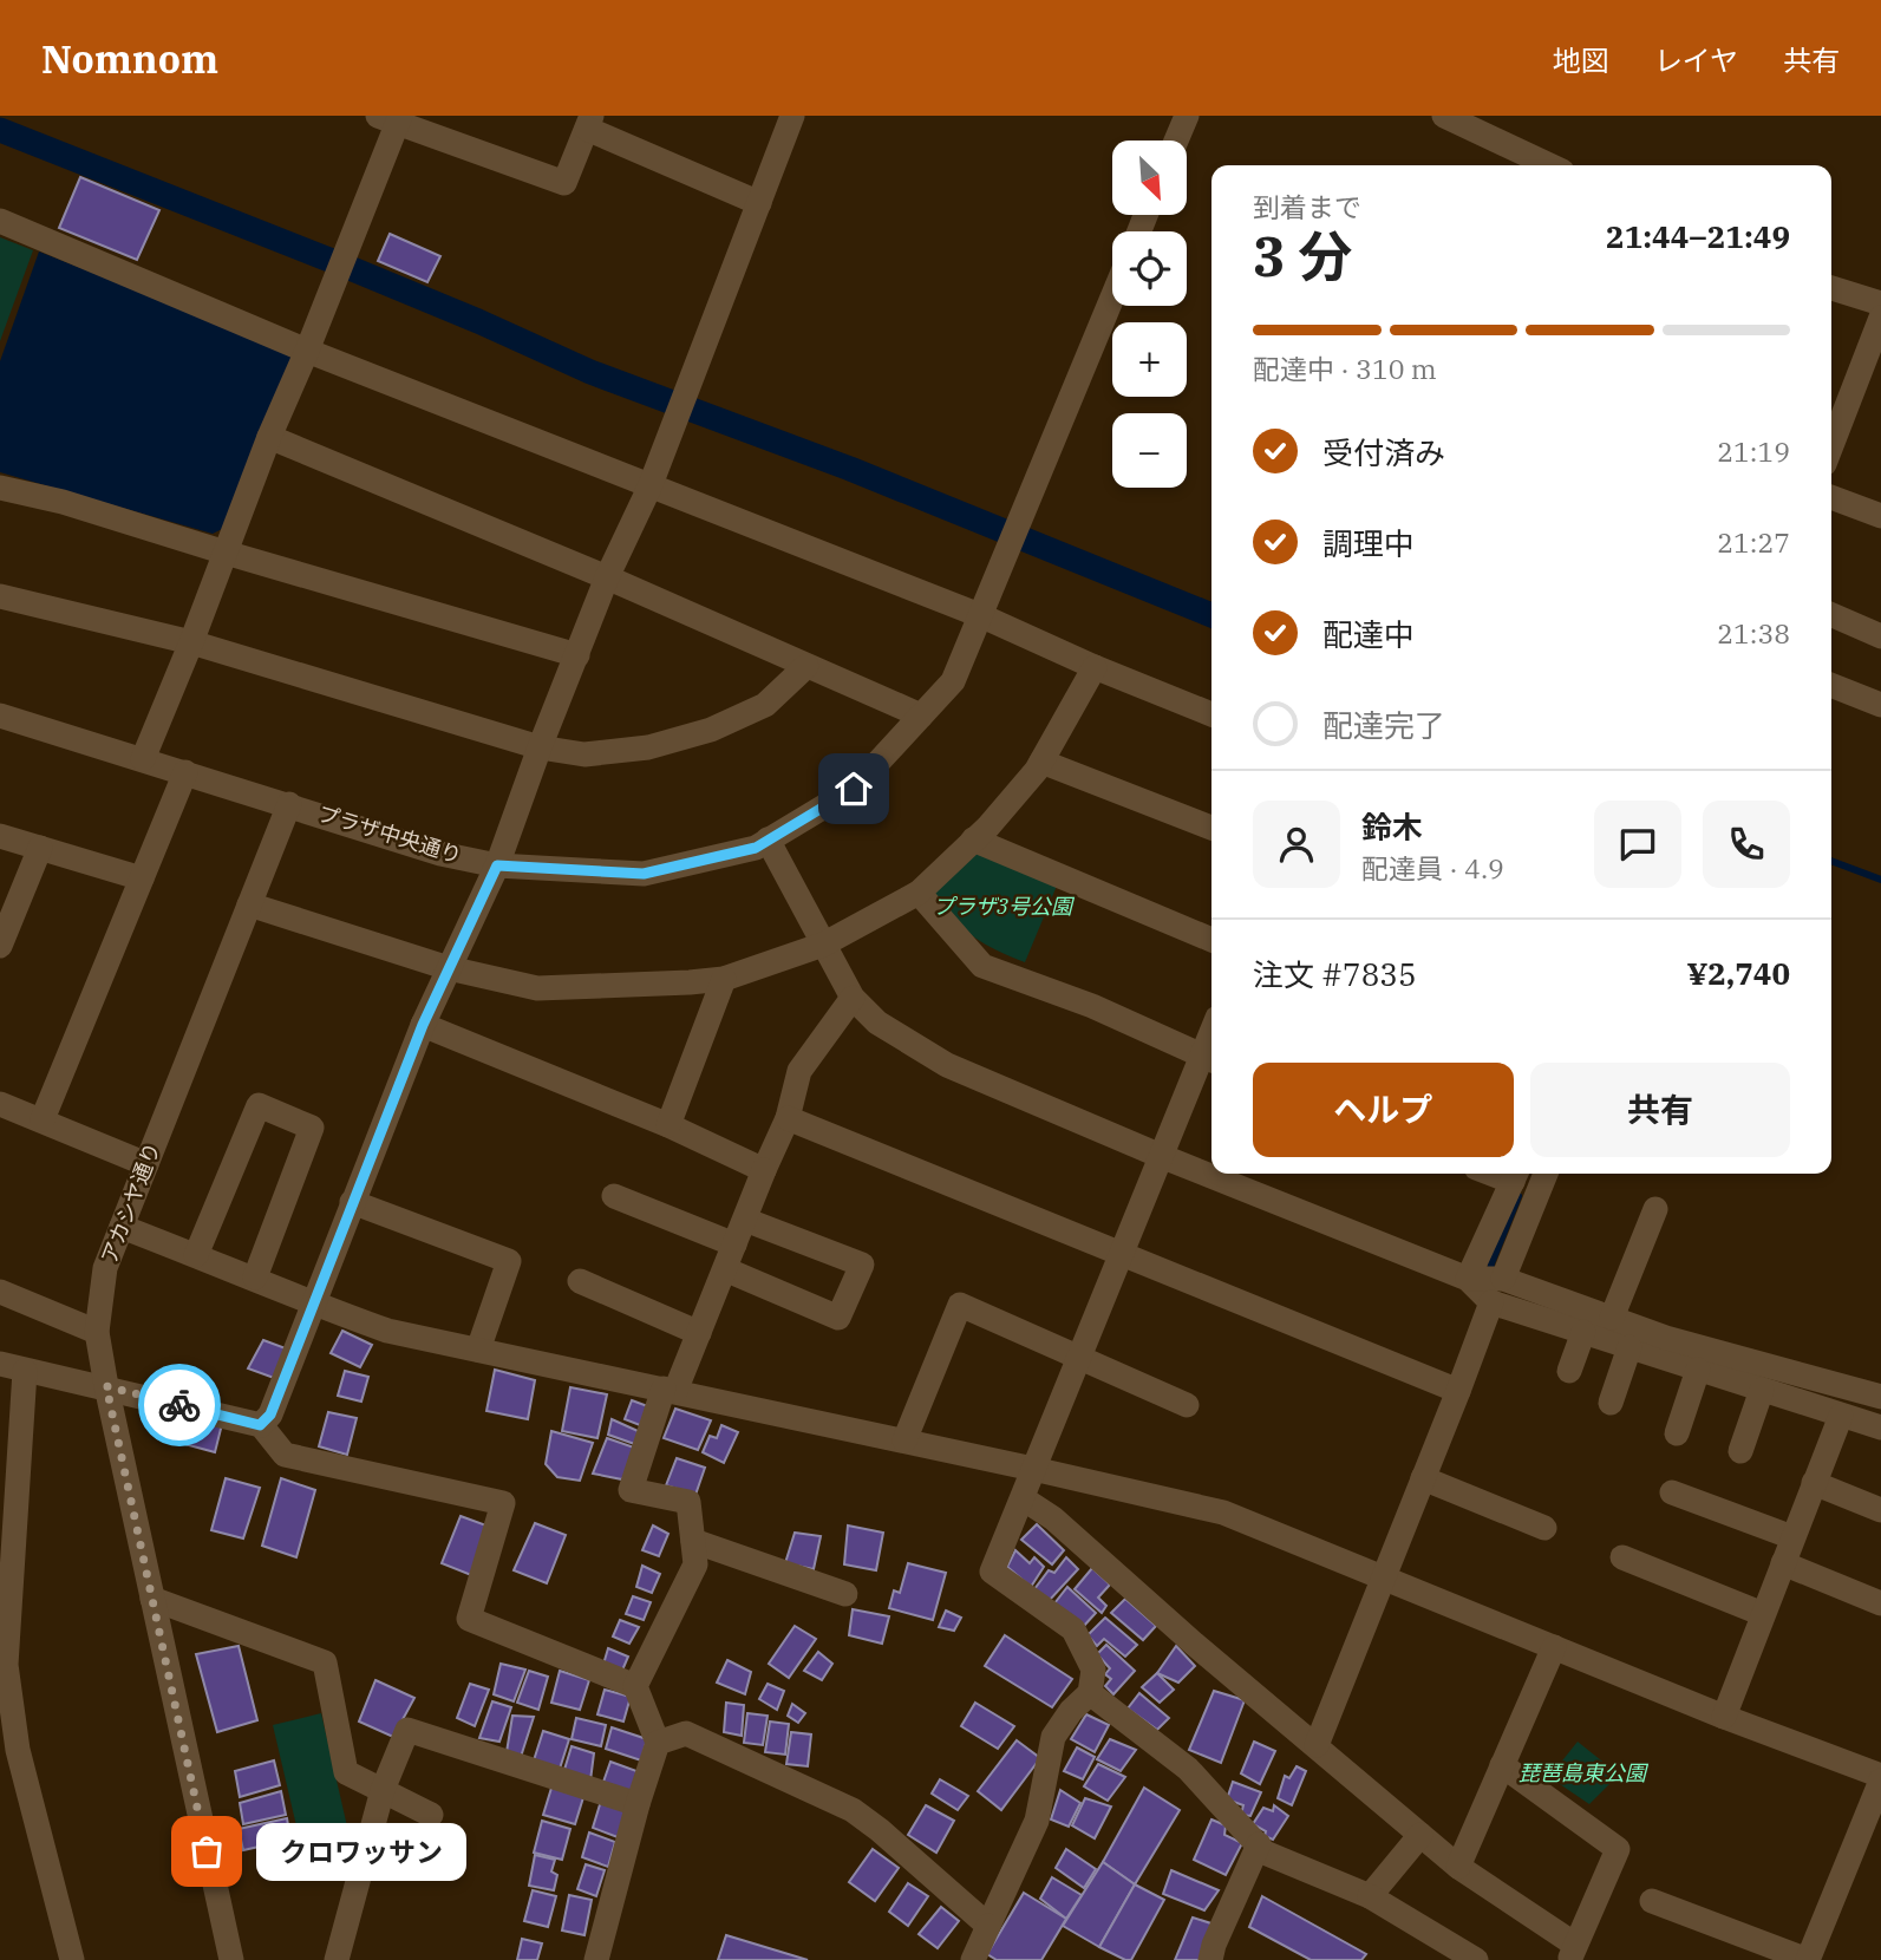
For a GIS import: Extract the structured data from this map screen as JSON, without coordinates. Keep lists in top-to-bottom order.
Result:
{
  "streets": {
    "street": ["プラザ中央通り", "アカシヤ通り"]
  },
  "crossings": [
    ["プラザ中央通り", "アカシヤ通り"]
  ],
  "parks": ["プラザ3号公園", "琵琶島東公園"],
  "places": ["クロワッサン"],
  "north": "bottom right",
  "page": {
    "header": "Nomnom",
    "nav": ["地図", "レイヤ", "共有"],
    "map_buttons": ["+", "−"],
    "heading": ["3 分", "到着まで", "21:44–21:49"],
    "panel": [
      "鈴木",
      "配達員 · 4.9",
      "注文 #7835",
      "¥2,740"
    ],
    "bar": "配達中 · 310 m",
    "list": [
      ["受付済み", "21:19"],
      ["調理中", "21:27"],
      ["配達中", "21:38"],
      "配達完了"
    ],
    "buttons": ["ヘルプ", "共有"],
    "bubble": "クロワッサン"
  }
}
